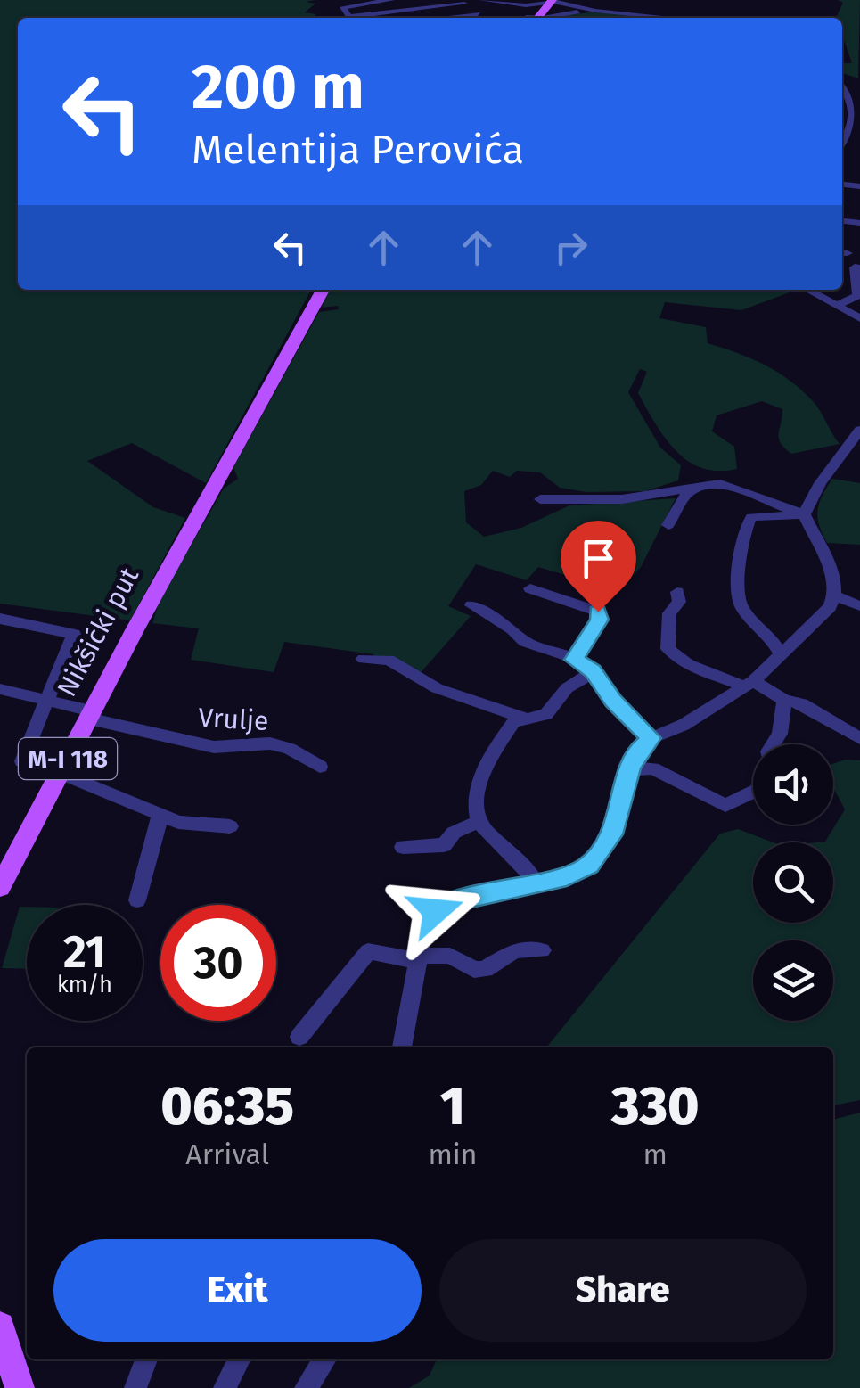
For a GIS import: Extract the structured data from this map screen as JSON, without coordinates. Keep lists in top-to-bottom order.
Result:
{
  "streets": {
    "main road": ["Nikšićki put", "M-I 118"],
    "street": ["Vrulje"]
  },
  "crossings": [
    ["Nikšićki put", "Vrulje"]
  ],
  "page": {
    "turn": ["200 m", "Melentija Perovića"],
    "speed": "21 km/h",
    "limit": "30",
    "eta": [
      "06:35",
      "Arrival",
      "1",
      "min",
      "330",
      "m"
    ],
    "buttons": ["Exit", "Share"]
  }
}
